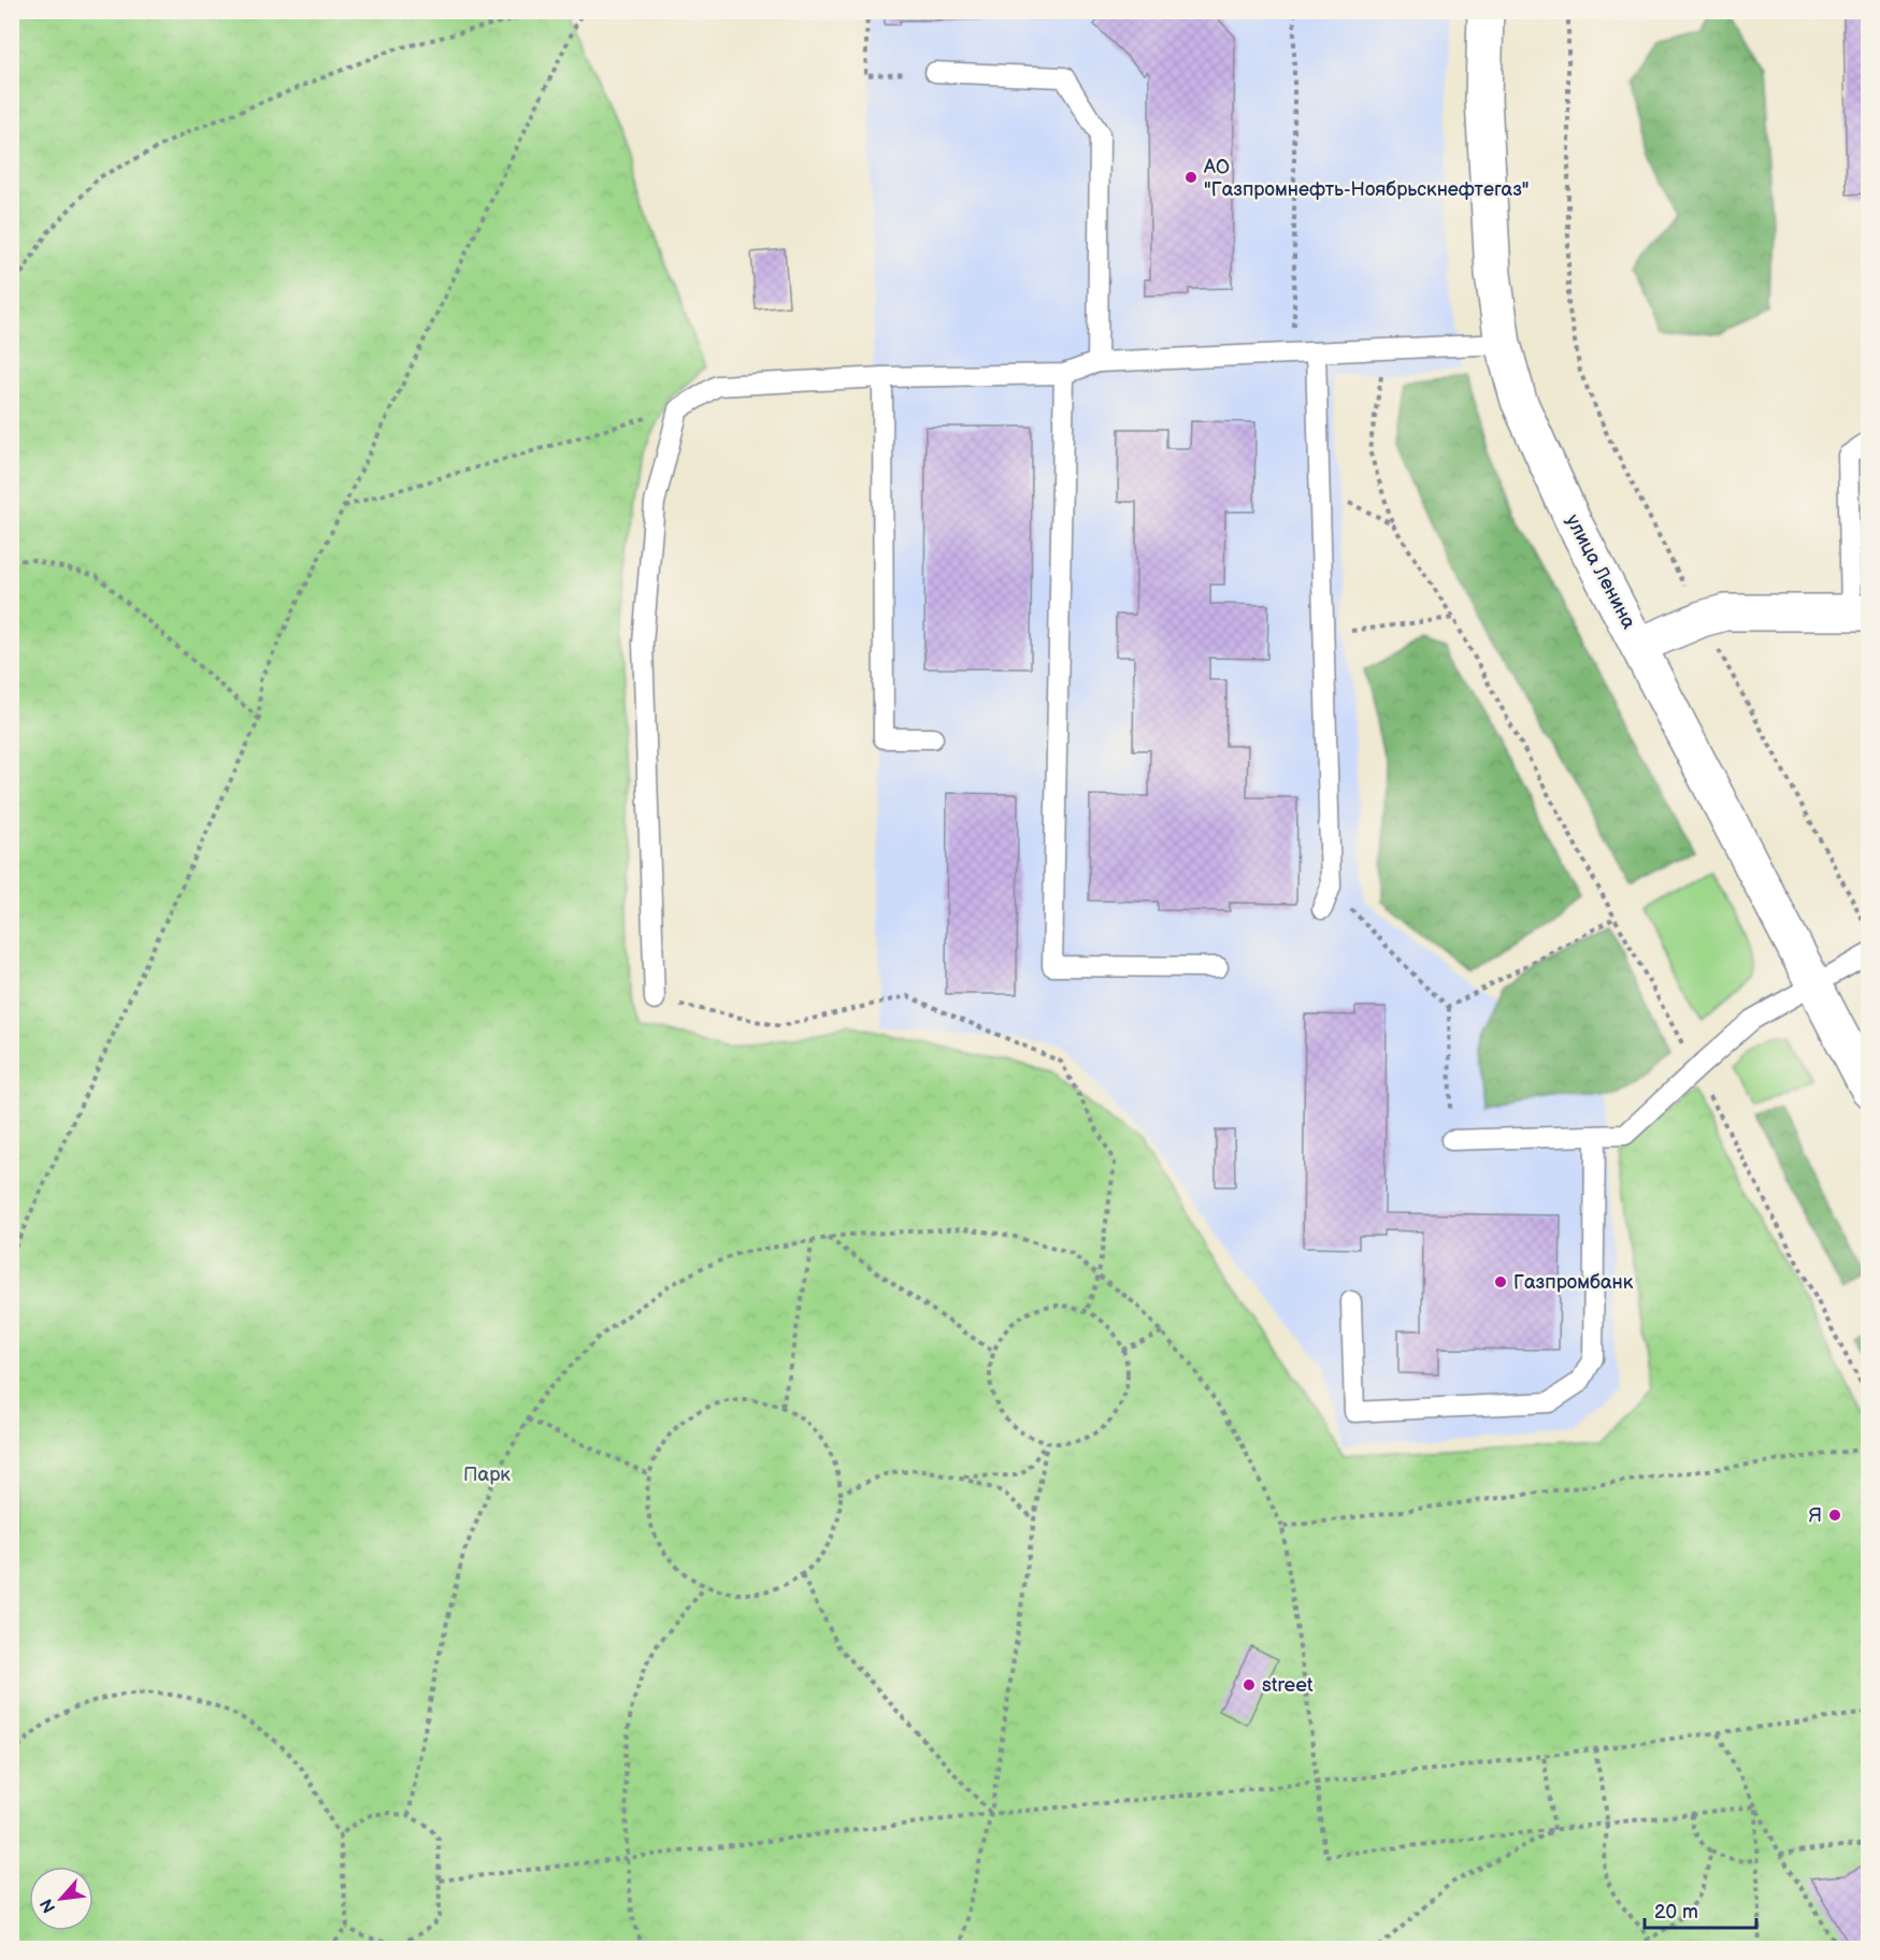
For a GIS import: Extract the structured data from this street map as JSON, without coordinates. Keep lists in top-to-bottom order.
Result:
{
  "streets": {
    "main road": ["улица Ленина"]
  },
  "parks": ["Парк"],
  "places": [
    "АО \"Газпромнефть-Ноябрьскнефтегаз\"",
    "Газпромбанк",
    "Я",
    "street"
  ],
  "scale_bar": "20 m",
  "north": "bottom left"
}
